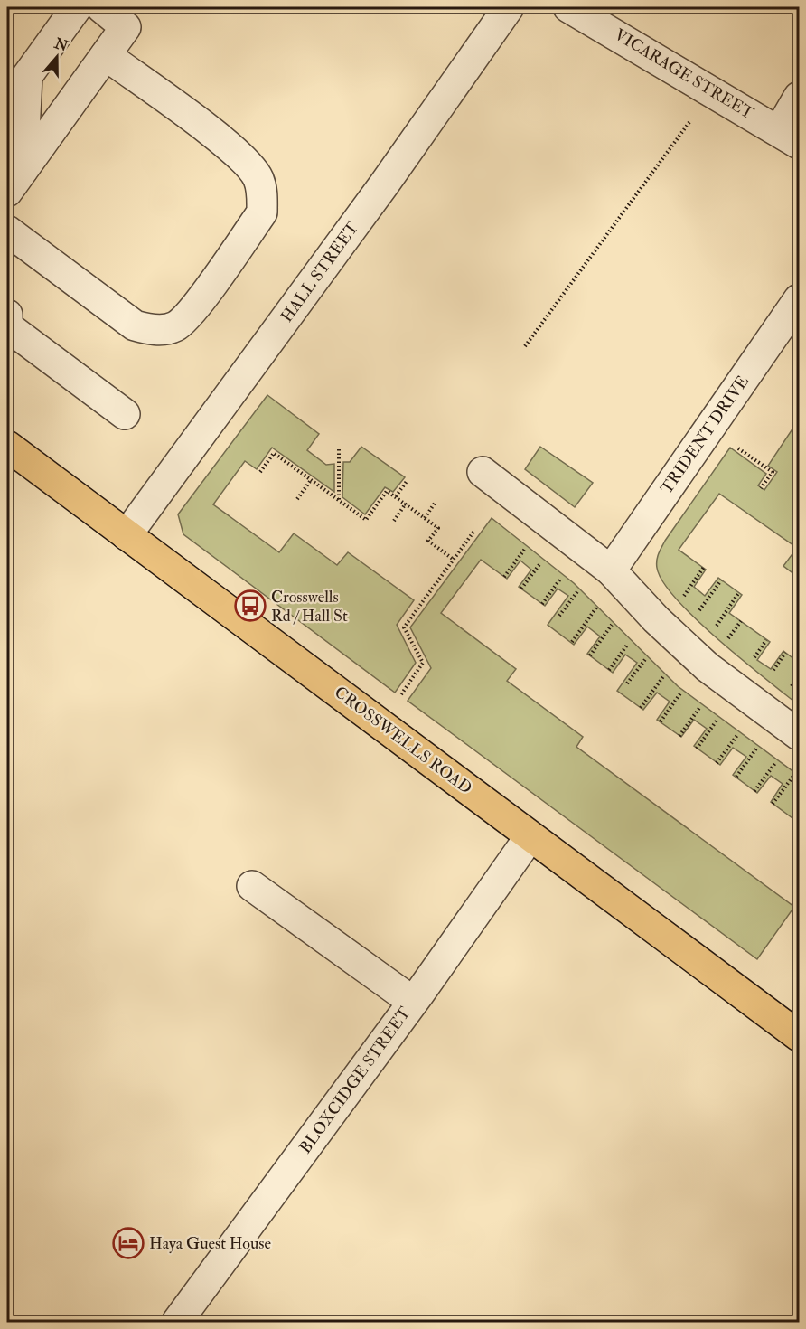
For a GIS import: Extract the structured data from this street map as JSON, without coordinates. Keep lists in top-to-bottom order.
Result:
{
  "streets": {
    "main road": ["CROSSWELLS ROAD"],
    "street": [
      "VICARAGE STREET",
      "HALL STREET",
      "TRIDENT DRIVE",
      "BLOXCIDGE STREET"
    ]
  },
  "crossings": [
    ["HALL STREET", "CROSSWELLS ROAD"],
    ["CROSSWELLS ROAD", "BLOXCIDGE STREET"]
  ],
  "places": {
    "bus stop": ["Crosswells Rd / Hall St"],
    "hotel": ["Haya Guest House"]
  },
  "north": "top"
}
